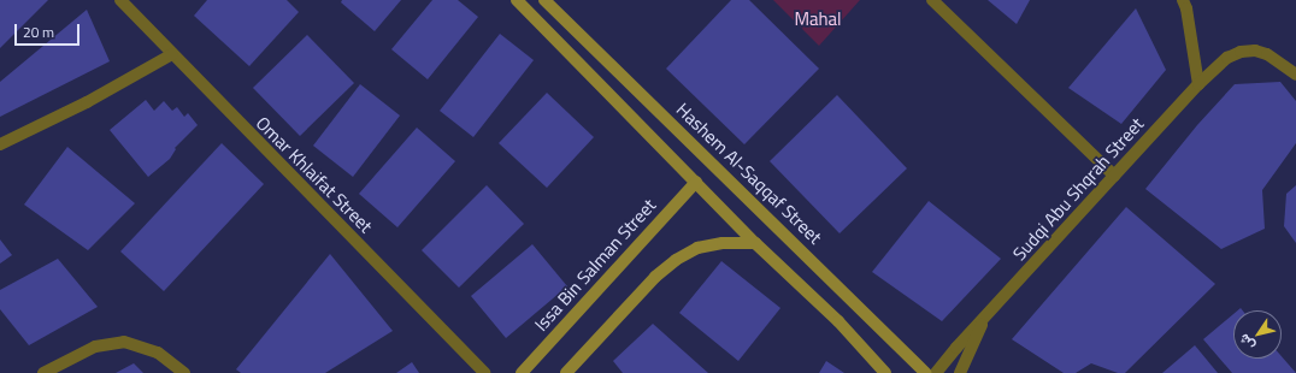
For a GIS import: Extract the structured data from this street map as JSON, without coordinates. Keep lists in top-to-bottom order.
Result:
{
  "streets": {
    "street": [
      "Hashem Al-Saqqaf Street",
      "Omar Khlaifat Street",
      "Sudqi Abu Shqrah Street",
      "Issa Bin Salman Street"
    ]
  },
  "parks": ["Mahal"],
  "scale_bar": "20 m",
  "north": "bottom left"
}
